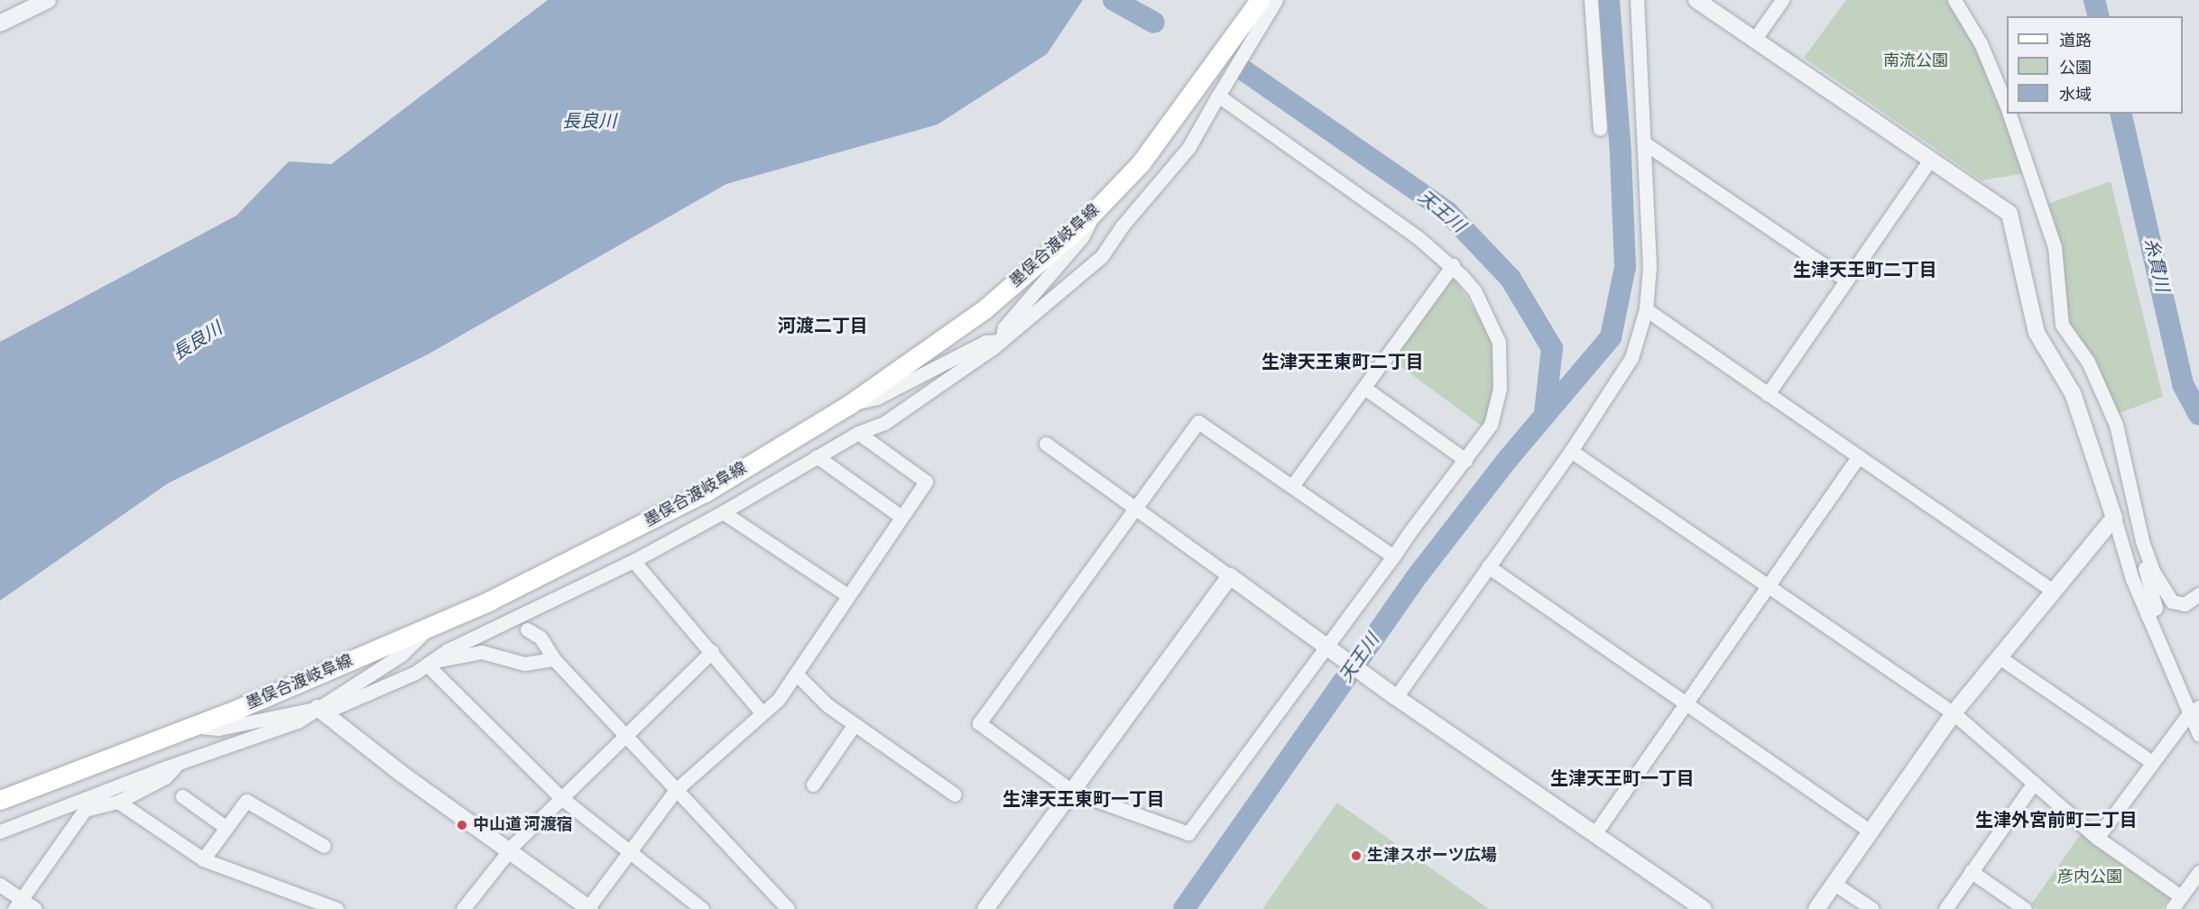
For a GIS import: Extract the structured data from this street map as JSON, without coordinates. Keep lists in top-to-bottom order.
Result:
{
  "streets": {
    "main road": ["墨俣合渡岐阜線"]
  },
  "districts": [
    "生津天王町二丁目",
    "河渡二丁目",
    "生津天王東町二丁目",
    "生津天王町一丁目",
    "生津天王東町一丁目",
    "生津外宮前町二丁目"
  ],
  "water": ["長良川", "天王川", "糸貫川"],
  "parks": ["南流公園", "彦内公園"],
  "places": ["中山道 河渡宿", "生津スポーツ広場"],
  "legend": ["道路", "公園", "水域"]
}
